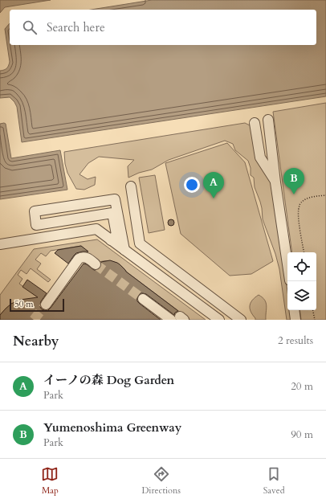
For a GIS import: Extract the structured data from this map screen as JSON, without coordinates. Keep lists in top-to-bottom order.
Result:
{
  "scale_bar": "50 m",
  "page": {
    "search": "Search here",
    "pins": ["B", "A"],
    "scale": "50 m",
    "heading": ["Nearby", "2 results"],
    "list": [
      {
        "mark": "A",
        "name": "イーノの森 Dog Garden",
        "note": "Park",
        "value": "20 m"
      },
      {
        "mark": "B",
        "name": "Yumenoshima Greenway",
        "note": "Park",
        "value": "90 m"
      }
    ],
    "nav": ["Map", "Directions", "Saved"]
  }
}
